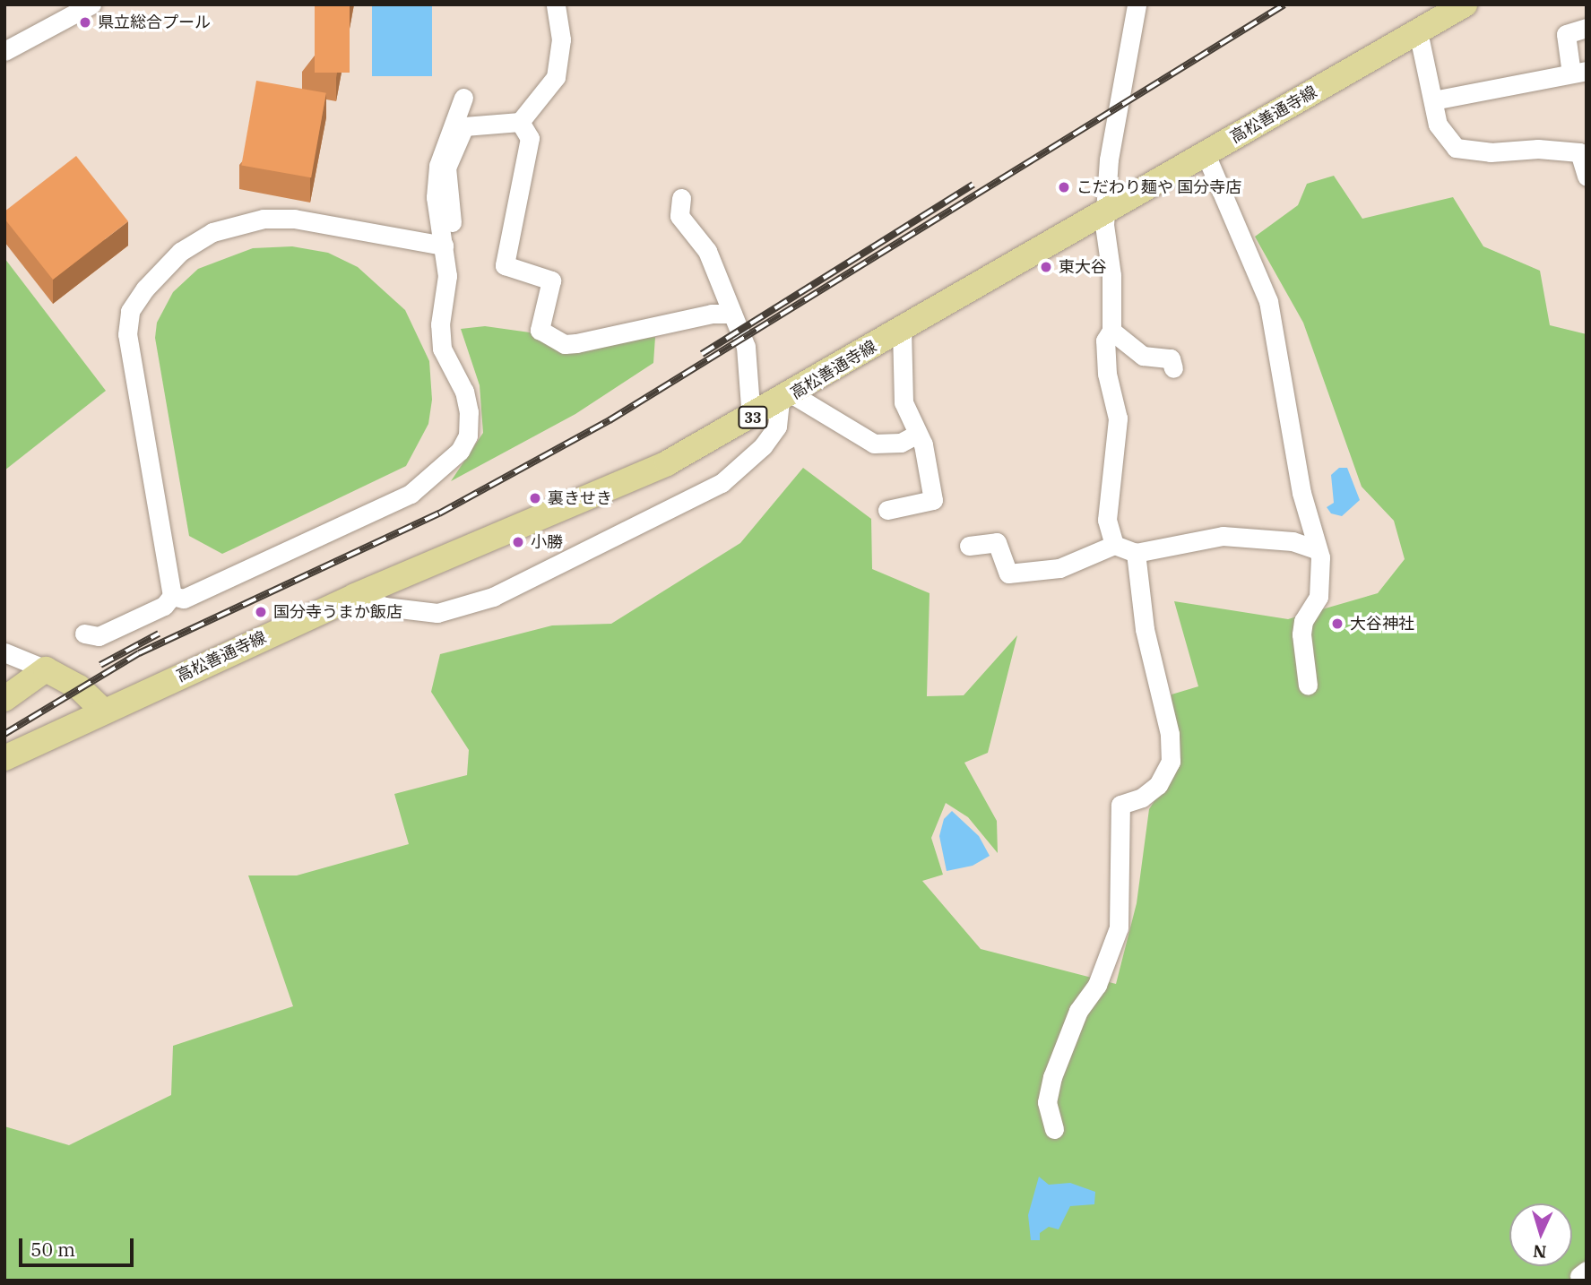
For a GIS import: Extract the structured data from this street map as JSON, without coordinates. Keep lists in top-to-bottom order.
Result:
{
  "streets": {
    "main road": ["高松善通寺線", "33"]
  },
  "places": [
    "県立総合プール",
    "こだわり麺や 国分寺店",
    "東大谷",
    "裏きせき",
    "小勝",
    "国分寺うまか飯店",
    "大谷神社"
  ],
  "scale_bar": "50 m",
  "north": "bottom"
}
